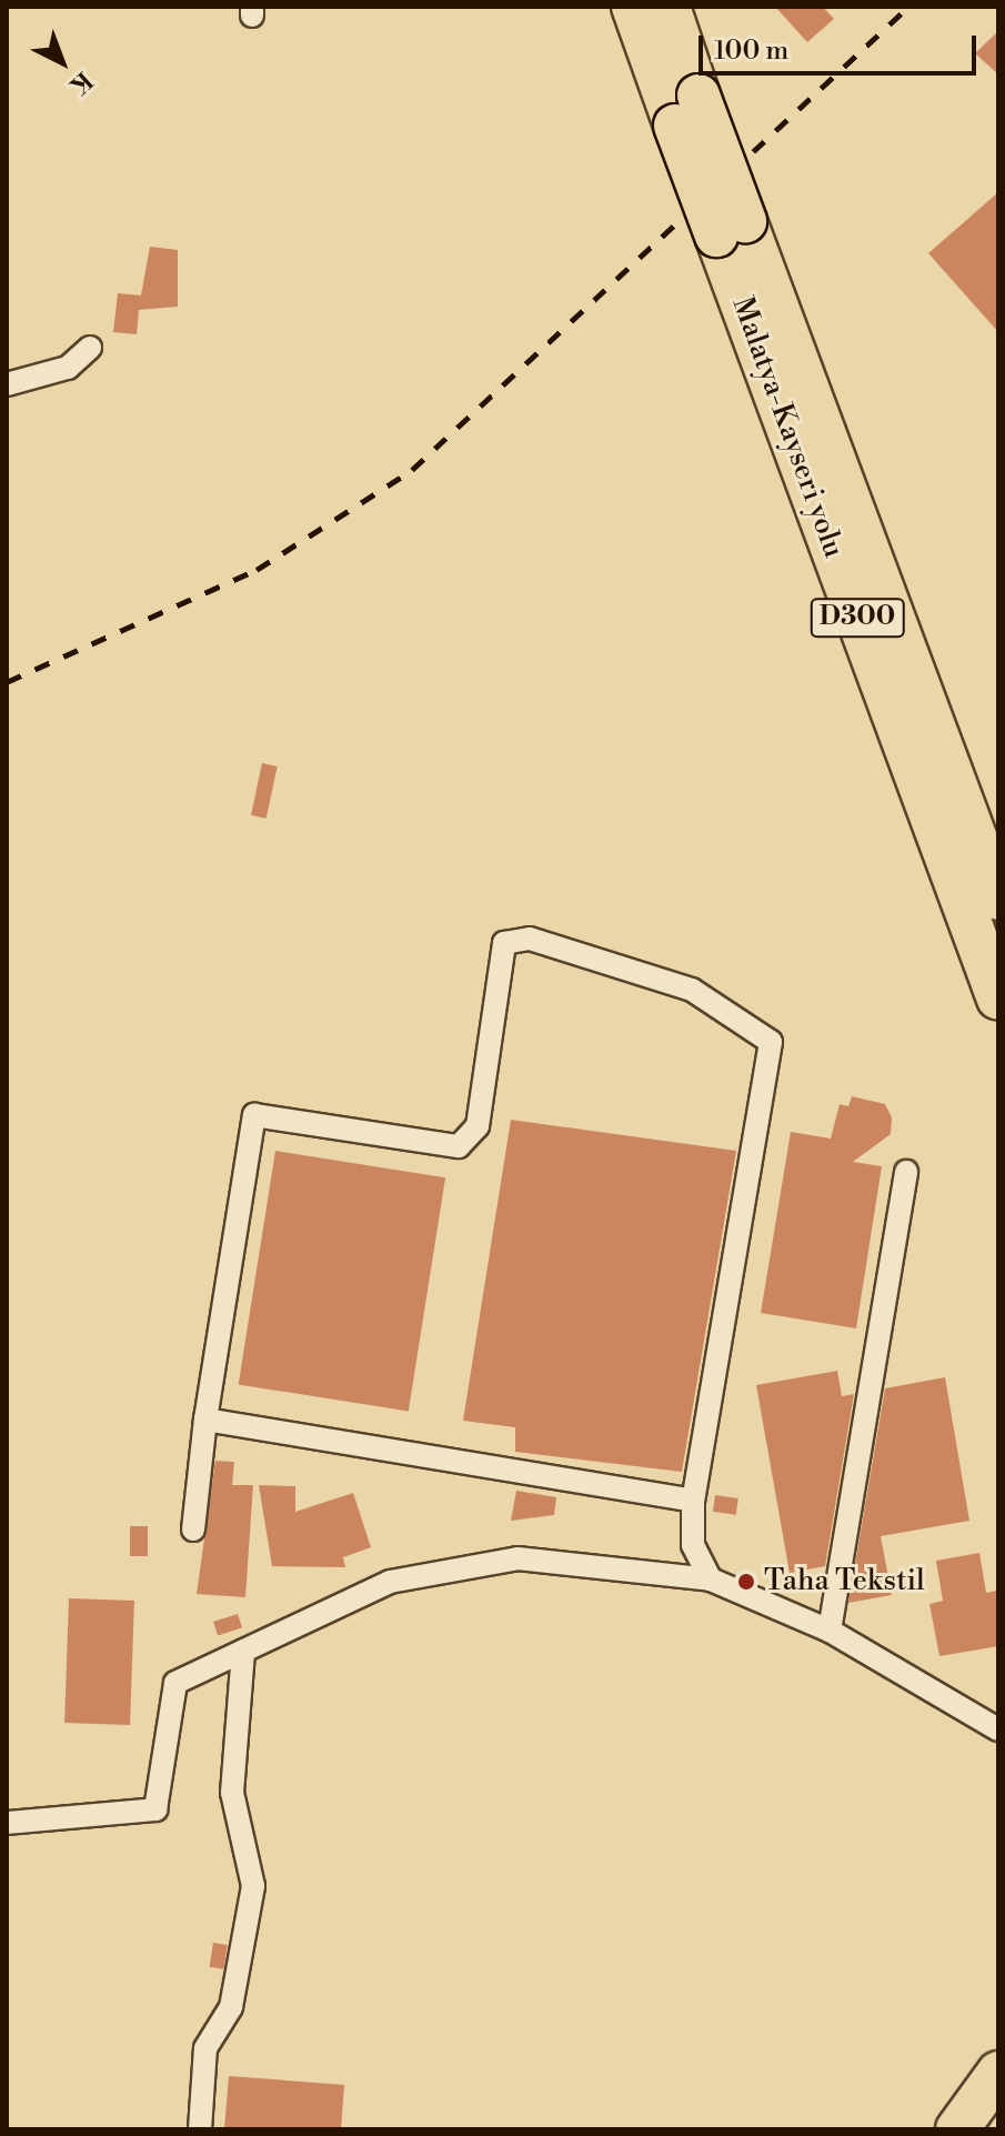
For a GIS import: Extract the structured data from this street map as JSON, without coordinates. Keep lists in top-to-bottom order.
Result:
{
  "streets": {
    "highway": ["Malatya-Kayseri yolu", "D300"]
  },
  "crossings": [
    ["Malatya-Kayseri yolu", "D300"]
  ],
  "places": ["Taha Tekstil"],
  "scale_bar": "100 m",
  "north": "bottom right"
}
